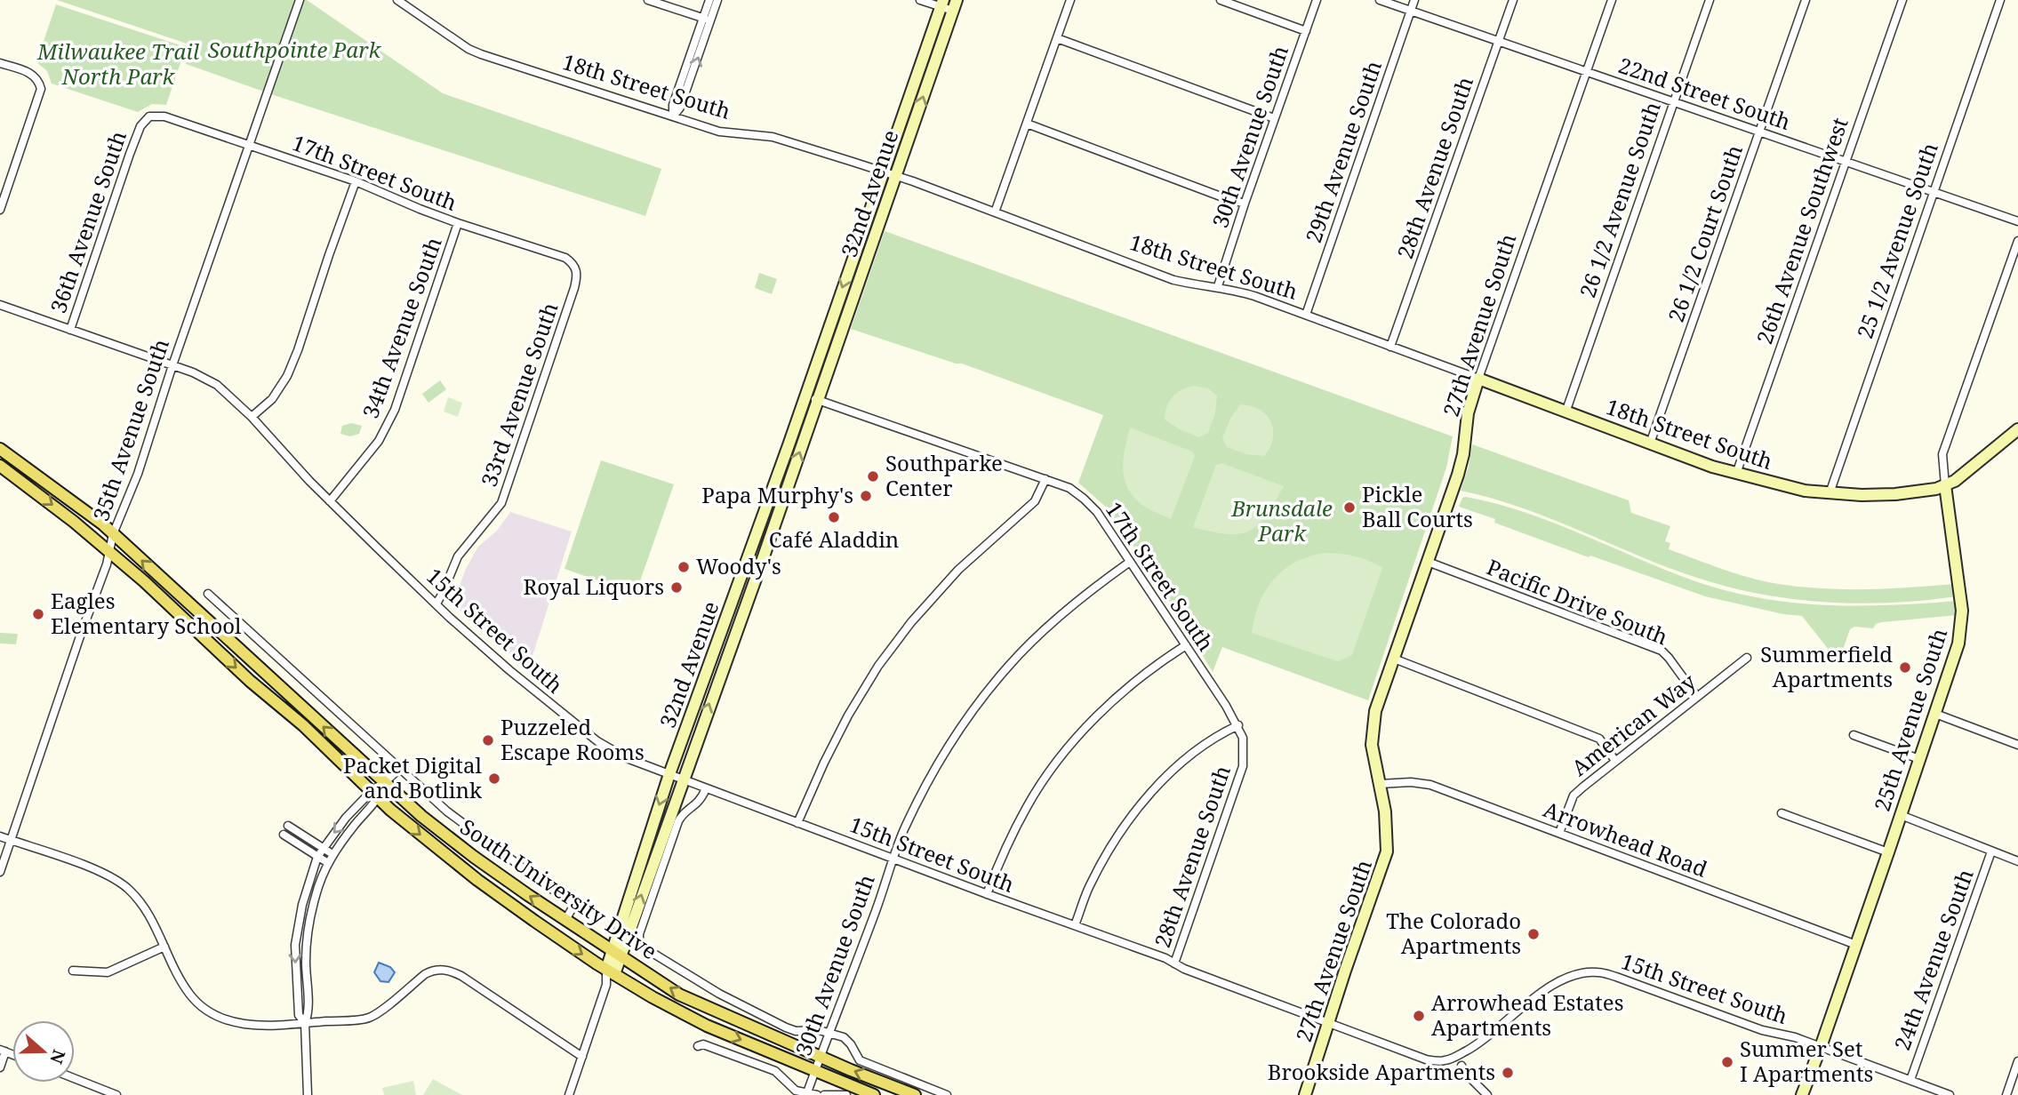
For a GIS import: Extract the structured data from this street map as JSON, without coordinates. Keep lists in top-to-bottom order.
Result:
{
  "streets": {
    "main road": [
      "18th Street South",
      "32nd Avenue",
      "27th Avenue South",
      "25th Avenue South",
      "South University Drive"
    ],
    "street": [
      "22nd Street South",
      "30th Avenue South",
      "29th Avenue South",
      "28th Avenue South",
      "17th Street South",
      "26 1/2 Avenue South",
      "36th Avenue South",
      "26th Avenue Southwest",
      "26 1/2 Court South",
      "25 1/2 Avenue South",
      "34th Avenue South",
      "33rd Avenue South",
      "35th Avenue South",
      "Pacific Drive South",
      "15th Street South",
      "American Way",
      "Arrowhead Road",
      "24th Avenue South"
    ]
  },
  "crossings": [
    ["18th Street South", "30th Avenue South"],
    ["18th Street South", "29th Avenue South"],
    ["18th Street South", "28th Avenue South"],
    ["18th Street South", "32nd Avenue"],
    ["18th Street South", "26 1/2 Avenue South"],
    ["18th Street South", "26th Avenue Southwest"],
    ["18th Street South", "26 1/2 Court South"],
    ["18th Street South", "25 1/2 Avenue South"],
    ["18th Street South", "27th Avenue South"],
    ["18th Street South", "25th Avenue South"],
    ["22nd Street South", "29th Avenue South"],
    ["22nd Street South", "28th Avenue South"],
    ["22nd Street South", "26 1/2 Avenue South"],
    ["22nd Street South", "26th Avenue Southwest"],
    ["22nd Street South", "26 1/2 Court South"],
    ["22nd Street South", "25 1/2 Avenue South"],
    ["22nd Street South", "27th Avenue South"],
    ["30th Avenue South", "17th Street South"],
    ["30th Avenue South", "15th Street South"],
    ["30th Avenue South", "South University Drive"],
    ["28th Avenue South", "17th Street South"],
    ["28th Avenue South", "15th Street South"],
    ["17th Street South", "32nd Avenue"],
    ["17th Street South", "36th Avenue South"],
    ["17th Street South", "34th Avenue South"],
    ["17th Street South", "33rd Avenue South"],
    ["17th Street South", "35th Avenue South"],
    ["32nd Avenue", "15th Street South"],
    ["32nd Avenue", "South University Drive"],
    ["36th Avenue South", "15th Street South"],
    ["27th Avenue South", "Pacific Drive South"],
    ["27th Avenue South", "15th Street South"],
    ["27th Avenue South", "Arrowhead Road"],
    ["34th Avenue South", "15th Street South"],
    ["33rd Avenue South", "15th Street South"],
    ["35th Avenue South", "15th Street South"],
    ["35th Avenue South", "South University Drive"],
    ["Pacific Drive South", "American Way"],
    ["15th Street South", "25th Avenue South"],
    ["15th Street South", "24th Avenue South"],
    ["25th Avenue South", "Arrowhead Road"],
    ["American Way", "Arrowhead Road"]
  ],
  "parks": ["Southpointe Park", "Milwaukee Trail North Park", "Brunsdale Park"],
  "places": [
    "Southparke Center",
    "Papa Murphy's",
    "Pickle Ball Courts",
    "Café Aladdin",
    "Woody's",
    "Royal Liquors",
    "Eagles Elementary School",
    "Summerfield Apartments",
    "Puzzeled Escape Rooms",
    "Packet Digital and Botlink",
    "The Colorado Apartments",
    "Arrowhead Estates Apartments",
    "Summer Set I Apartments",
    "Brookside Apartments"
  ],
  "north": "right"
}
